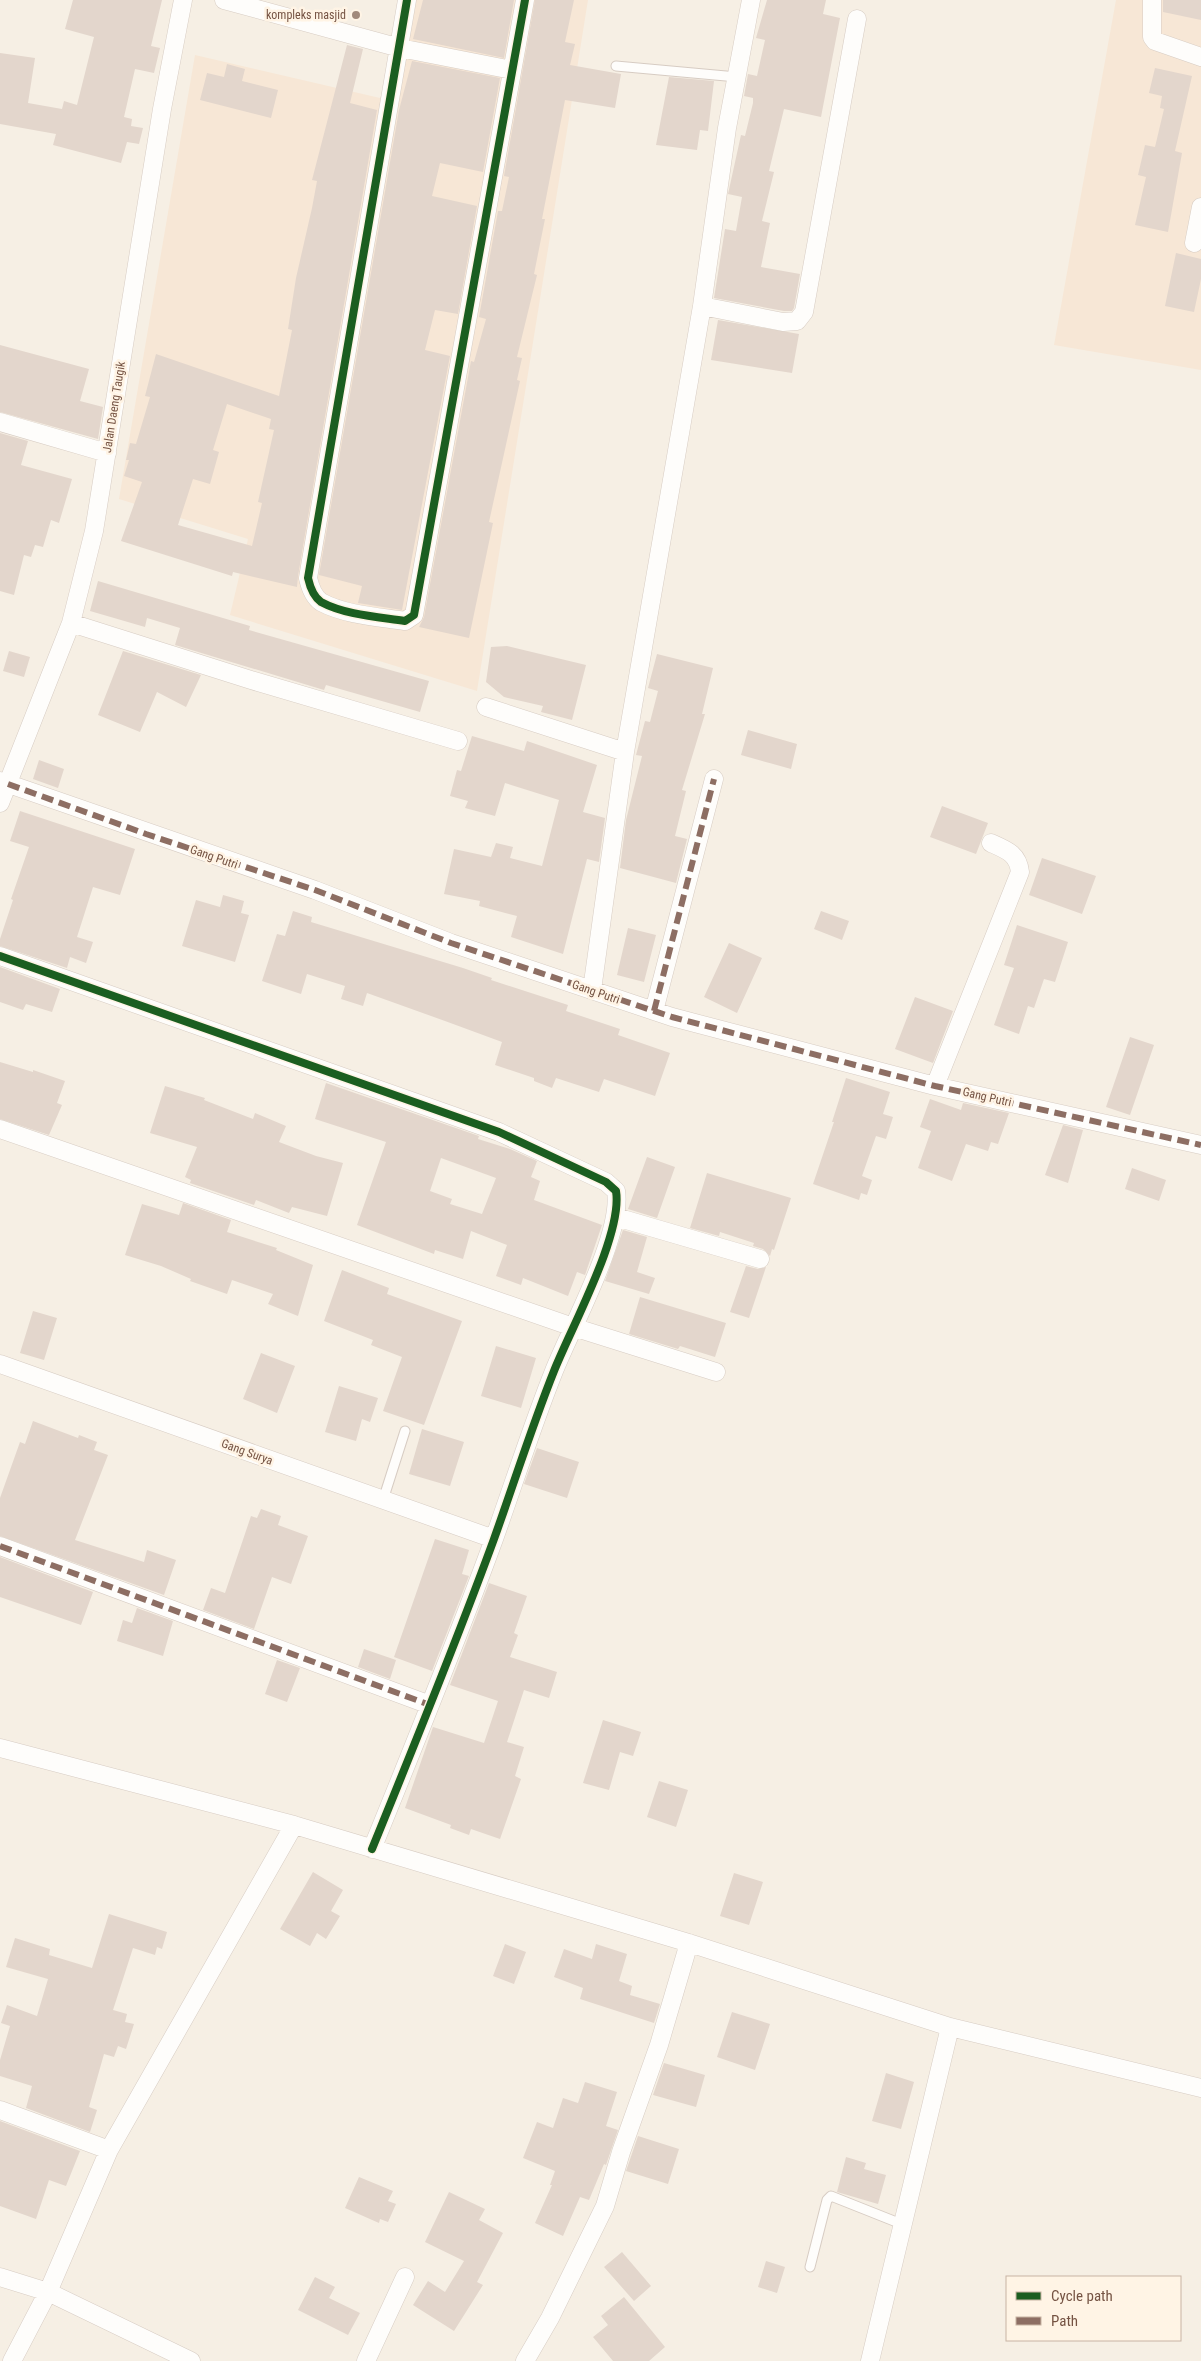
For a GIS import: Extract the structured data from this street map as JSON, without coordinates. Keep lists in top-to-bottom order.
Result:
{
  "streets": {
    "street": ["Jalan Daeng Taugik", "Gang Putri", "Gang Surya"]
  },
  "crossings": [
    ["Jalan Daeng Taugik", "Gang Putri"]
  ],
  "places": ["kompleks masjid"],
  "legend": ["Cycle path", "Path"]
}
